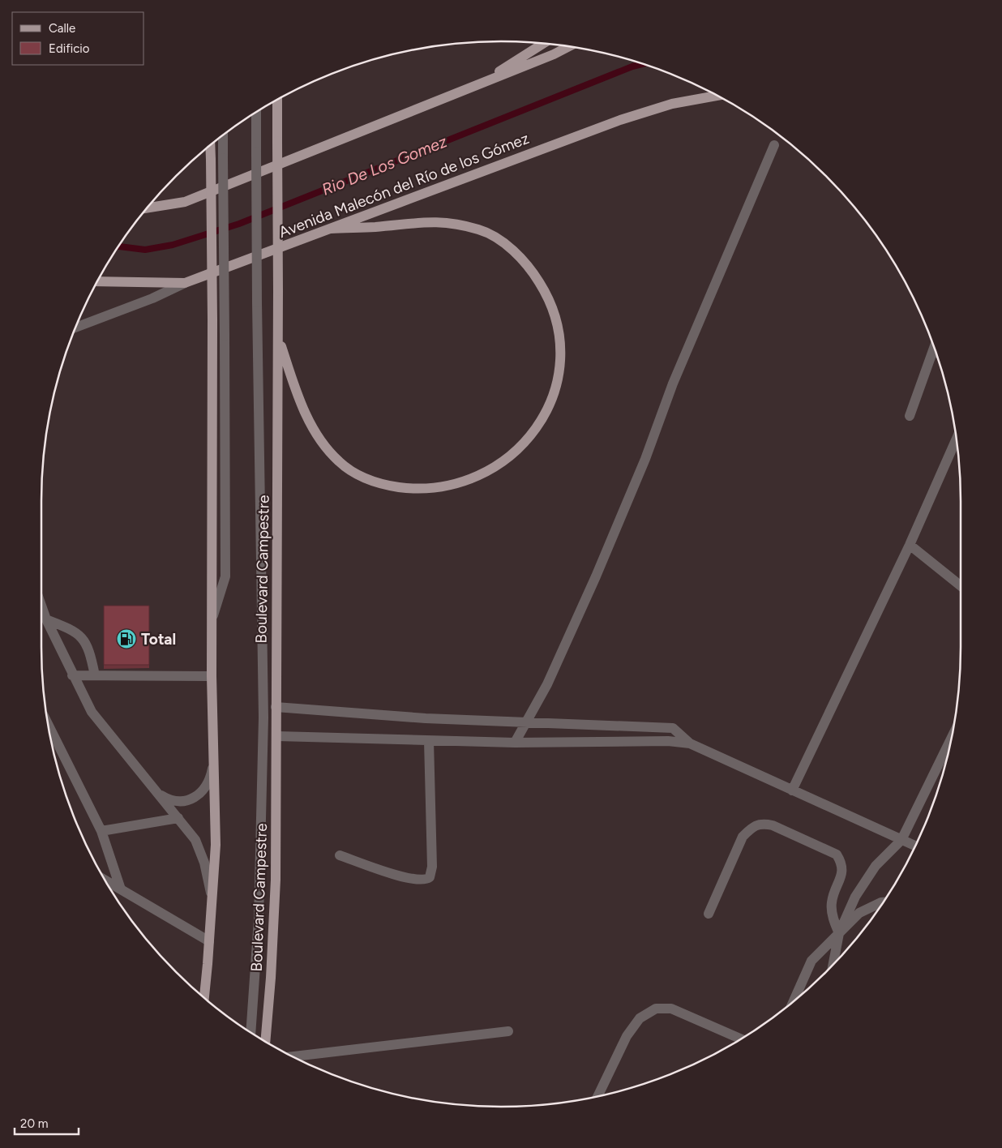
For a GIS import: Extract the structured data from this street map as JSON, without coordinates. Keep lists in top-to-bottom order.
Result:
{
  "streets": {
    "main road": ["Avenida Malecón del Río de los Gómez", "Boulevard Campestre"]
  },
  "water": ["Rio De Los Gomez"],
  "places": {
    "fuel station": ["Total"]
  },
  "legend": ["Calle", "Edificio"],
  "scale_bar": "20 m"
}
